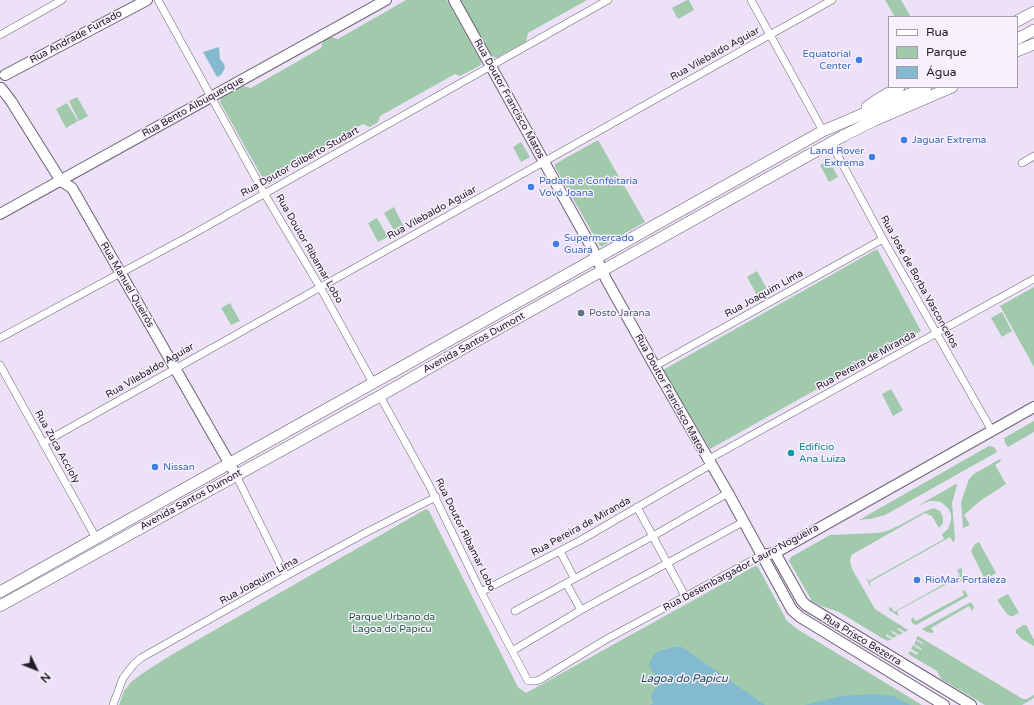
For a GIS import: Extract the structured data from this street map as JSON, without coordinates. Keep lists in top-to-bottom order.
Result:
{
  "streets": {
    "main road": ["Avenida Santos Dumont"],
    "street": [
      "Rua Andrade Furtado",
      "Rua Vilebaldo Aguiar",
      "Rua Doutor Francisco Matos",
      "Rua Bento Albuquerque",
      "Rua Doutor Gilberto Studart",
      "Rua Doutor Ribamar Lobo",
      "Rua José de Borba Vasconcelos",
      "Rua Manuel Queirós",
      "Rua Joaquim Lima",
      "Rua Pereira de Miranda",
      "Rua Zuca Accioly",
      "Rua Desembargador Lauro Nogueira",
      "Rua Prisco Bezerra"
    ]
  },
  "crossings": [
    ["Rua Vilebaldo Aguiar", "Rua Doutor Francisco Matos"],
    ["Rua Vilebaldo Aguiar", "Rua Doutor Ribamar Lobo"],
    ["Rua Vilebaldo Aguiar", "Rua Manuel Queirós"],
    ["Rua Vilebaldo Aguiar", "Rua Zuca Accioly"],
    ["Rua Doutor Francisco Matos", "Rua Doutor Gilberto Studart"],
    ["Rua Doutor Francisco Matos", "Rua Joaquim Lima"],
    ["Rua Doutor Francisco Matos", "Avenida Santos Dumont"],
    ["Rua Doutor Francisco Matos", "Rua Pereira de Miranda"],
    ["Rua Doutor Francisco Matos", "Rua Desembargador Lauro Nogueira"],
    ["Rua Doutor Francisco Matos", "Rua Prisco Bezerra"],
    ["Rua Bento Albuquerque", "Rua Doutor Ribamar Lobo"],
    ["Rua Bento Albuquerque", "Rua Manuel Queirós"],
    ["Rua Doutor Gilberto Studart", "Rua Doutor Ribamar Lobo"],
    ["Rua Doutor Gilberto Studart", "Rua Manuel Queirós"],
    ["Rua Doutor Ribamar Lobo", "Rua Joaquim Lima"],
    ["Rua Doutor Ribamar Lobo", "Avenida Santos Dumont"],
    ["Rua Doutor Ribamar Lobo", "Rua Pereira de Miranda"],
    ["Rua Doutor Ribamar Lobo", "Rua Desembargador Lauro Nogueira"],
    ["Rua José de Borba Vasconcelos", "Rua Joaquim Lima"],
    ["Rua José de Borba Vasconcelos", "Avenida Santos Dumont"],
    ["Rua José de Borba Vasconcelos", "Rua Pereira de Miranda"],
    ["Rua José de Borba Vasconcelos", "Rua Desembargador Lauro Nogueira"],
    ["Rua Manuel Queirós", "Avenida Santos Dumont"],
    ["Avenida Santos Dumont", "Rua Zuca Accioly"],
    ["Rua Desembargador Lauro Nogueira", "Rua Prisco Bezerra"]
  ],
  "water": ["Lagoa do Papicu"],
  "parks": ["Parque Urbano da Lagoa do Papicu"],
  "places": [
    "Equatorial Center",
    "Jaguar Extrema",
    "Land Rover Extrema",
    "Padaria e Confeitaria Vovó Joana",
    "Supermercado Guará",
    "Posto Jarana",
    "Edifício Ana Luiza",
    "Nissan",
    "RioMar Fortaleza"
  ],
  "legend": ["Rua", "Parque", "Água"],
  "north": "bottom right"
}
